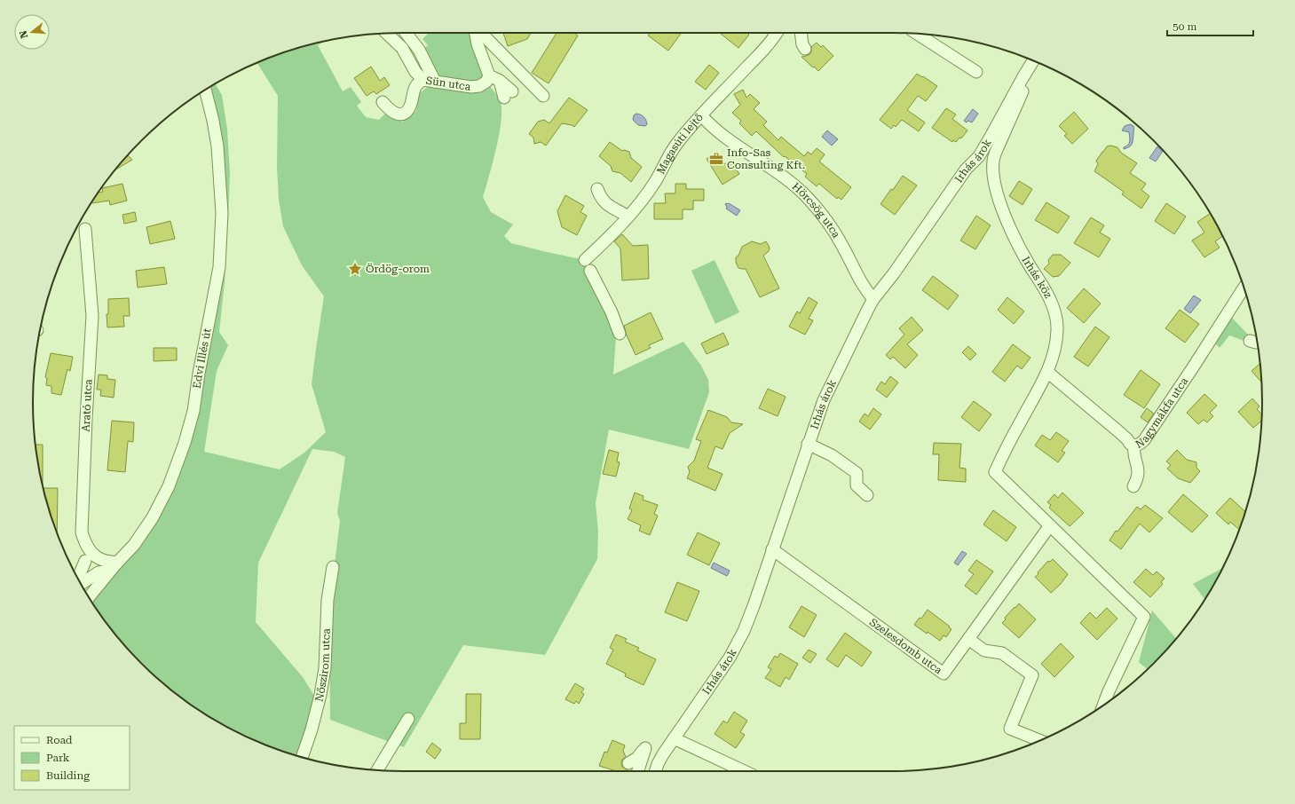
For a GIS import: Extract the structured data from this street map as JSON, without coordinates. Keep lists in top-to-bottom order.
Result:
{
  "streets": {
    "street": [
      "Sün utca",
      "Magasúti lejtő",
      "Irhás árok",
      "Hörcsög utca",
      "Irhás köz",
      "Edvi Illés út",
      "Arató utca",
      "Nagymákfa utca",
      "Szelesdomb utca",
      "Nőszirom utca"
    ]
  },
  "crossings": [
    ["Magasúti lejtő", "Hörcsög utca"],
    ["Irhás árok", "Hörcsög utca"],
    ["Irhás árok", "Irhás köz"],
    ["Irhás árok", "Szelesdomb utca"],
    ["Irhás köz", "Nagymákfa utca"],
    ["Irhás köz", "Szelesdomb utca"],
    ["Edvi Illés út", "Arató utca"]
  ],
  "places": {
    "office": ["Info-Sas Consulting Kft."],
    "place": ["Ördög-orom"]
  },
  "legend": ["Road", "Park", "Building"],
  "scale_bar": "50 m",
  "north": "left"
}
